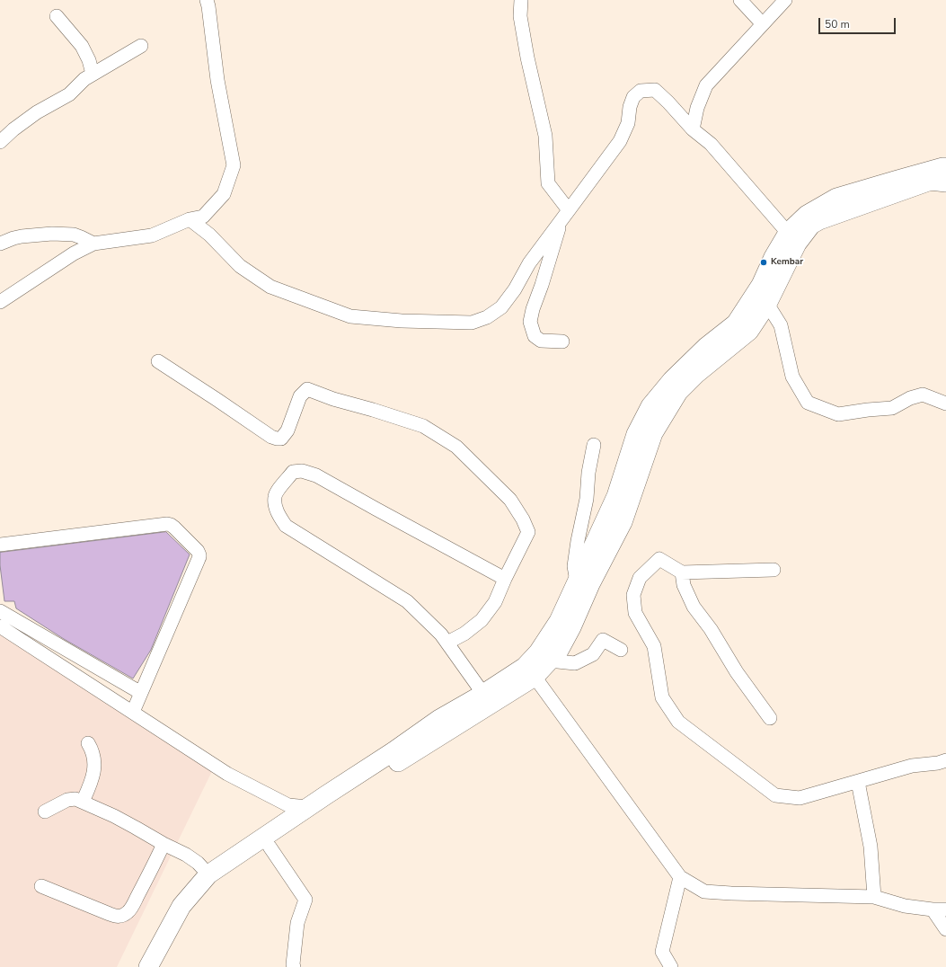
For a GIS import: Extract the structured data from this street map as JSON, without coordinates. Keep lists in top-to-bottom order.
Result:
{
  "places": ["Kembar"],
  "scale_bar": "50 m"
}
